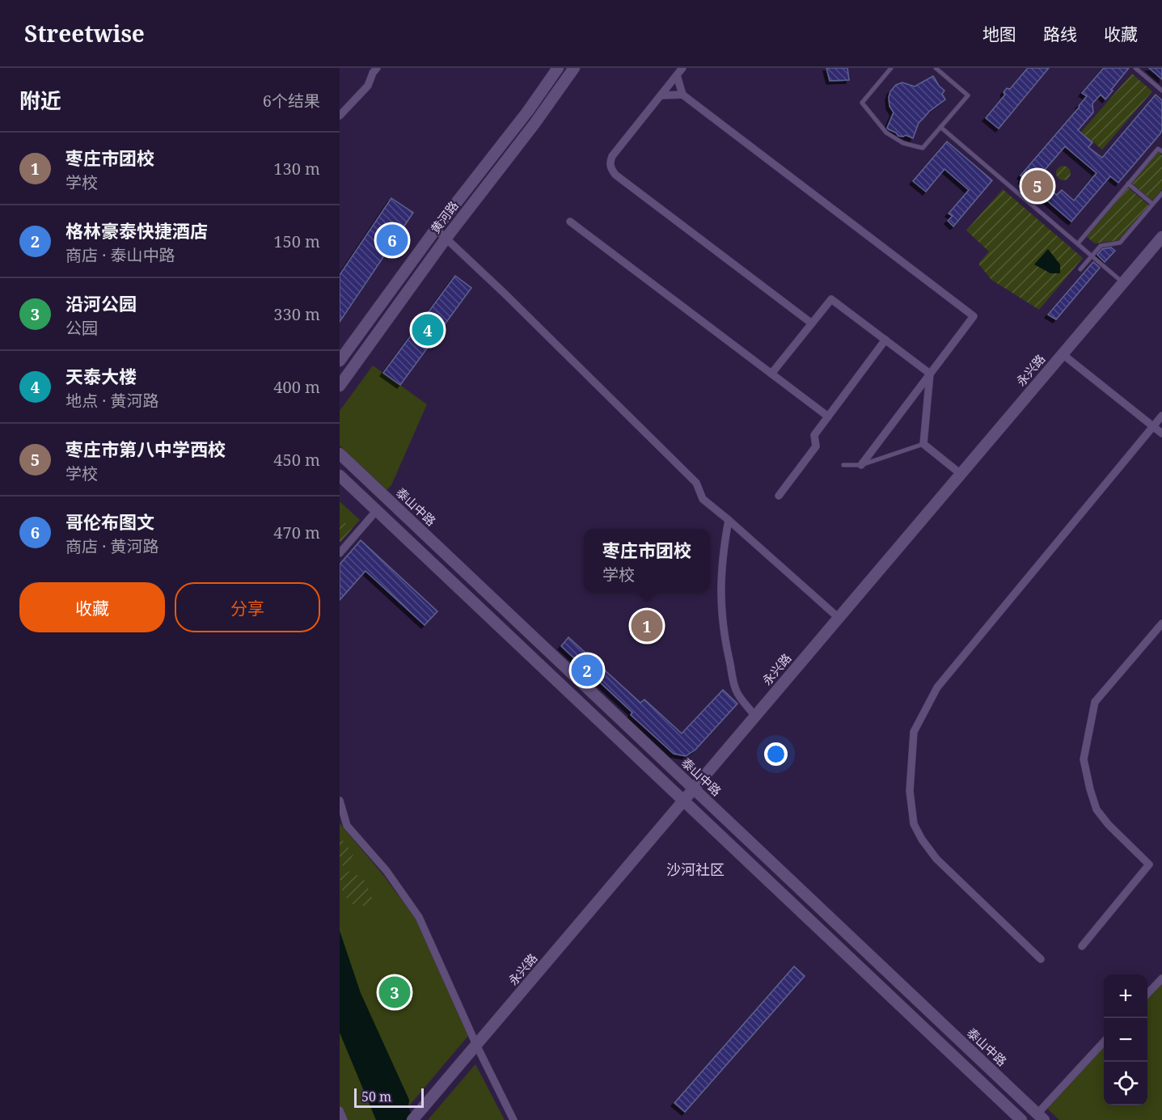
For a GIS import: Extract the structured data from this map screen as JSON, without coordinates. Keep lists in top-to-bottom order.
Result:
{
  "streets": {
    "main road": ["黄河路", "永兴路", "泰山中路"]
  },
  "crossings": [
    ["永兴路", "泰山中路"]
  ],
  "districts": ["沙河社区"],
  "scale_bar": "50 m",
  "page": {
    "header": "Streetwise",
    "nav": ["地图", "路线", "收藏"],
    "heading": ["附近", "6个结果"],
    "list": [
      {
        "mark": "1",
        "name": "枣庄市团校",
        "note": "学校",
        "value": "130 m"
      },
      {
        "mark": "2",
        "name": "格林豪泰快捷酒店",
        "note": "商店 · 泰山中路",
        "value": "150 m"
      },
      {
        "mark": "3",
        "name": "沿河公园",
        "note": "公园",
        "value": "330 m"
      },
      {
        "mark": "4",
        "name": "天泰大楼",
        "note": "地点 · 黄河路",
        "value": "400 m"
      },
      {
        "mark": "5",
        "name": "枣庄市第八中学西校",
        "note": "学校",
        "value": "450 m"
      },
      {
        "mark": "6",
        "name": "哥伦布图文",
        "note": "商店 · 黄河路",
        "value": "470 m"
      }
    ],
    "pins": [
      "5",
      "6",
      "4",
      "1",
      "2",
      "3"
    ],
    "popup": ["枣庄市团校", "学校"],
    "buttons": ["收藏", "分享"],
    "map_buttons": ["+", "−"],
    "scale": "50 m"
  }
}
